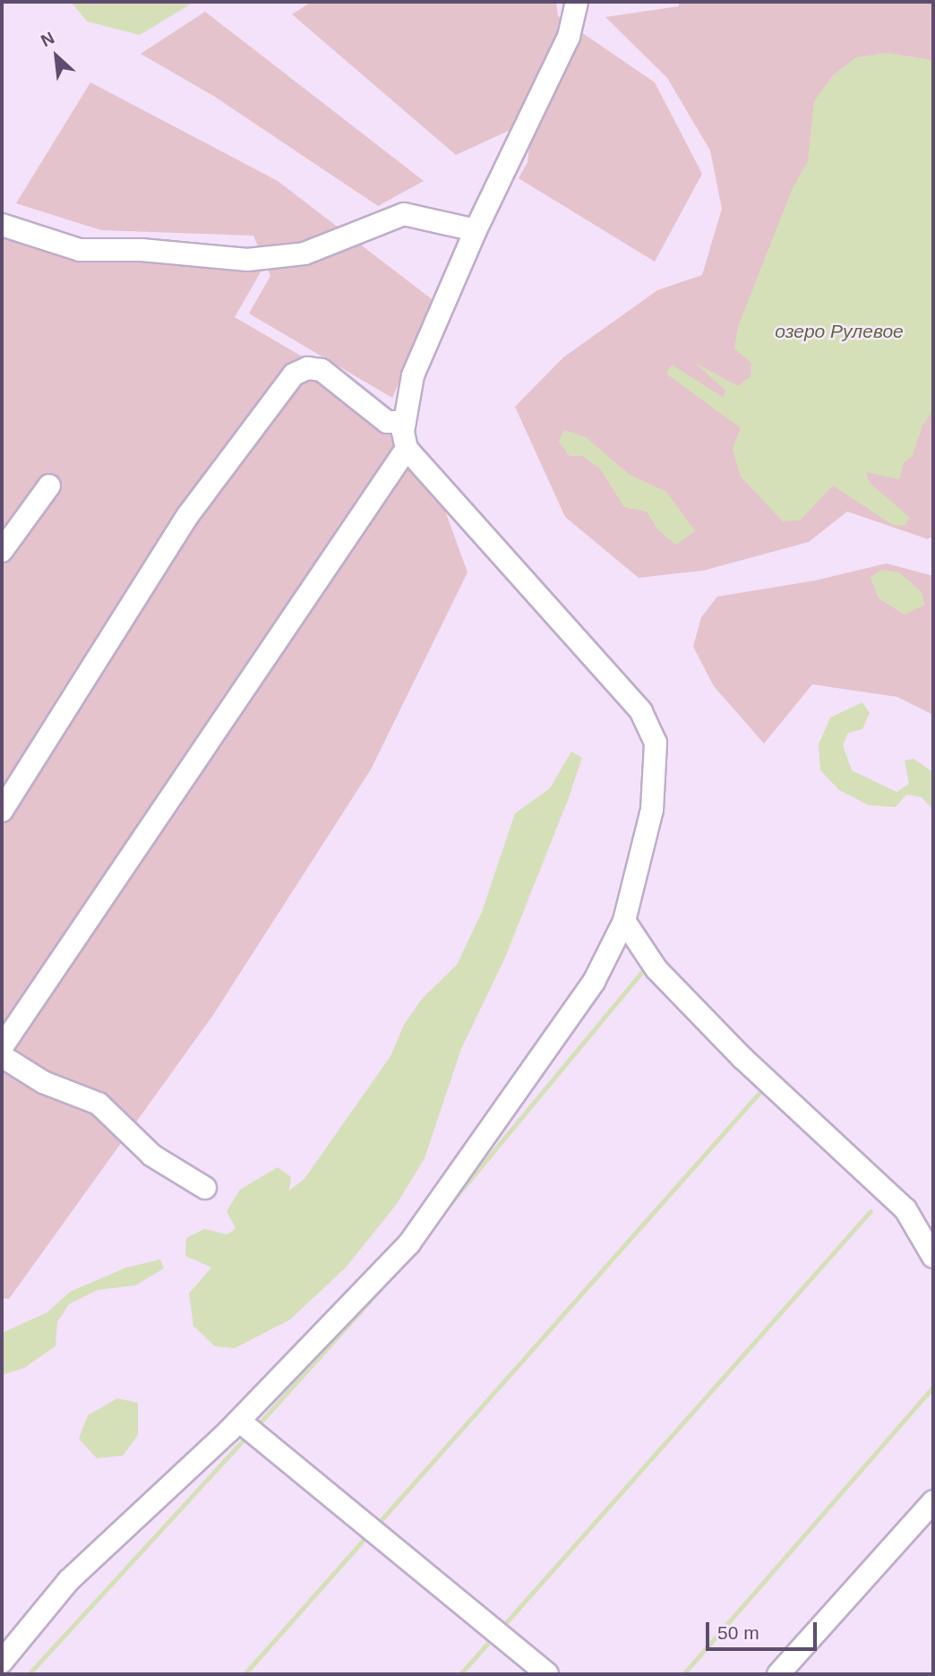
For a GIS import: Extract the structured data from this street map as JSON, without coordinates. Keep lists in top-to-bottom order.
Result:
{
  "water": ["озеро Рулевое"],
  "scale_bar": "50 m",
  "north": "top left"
}
